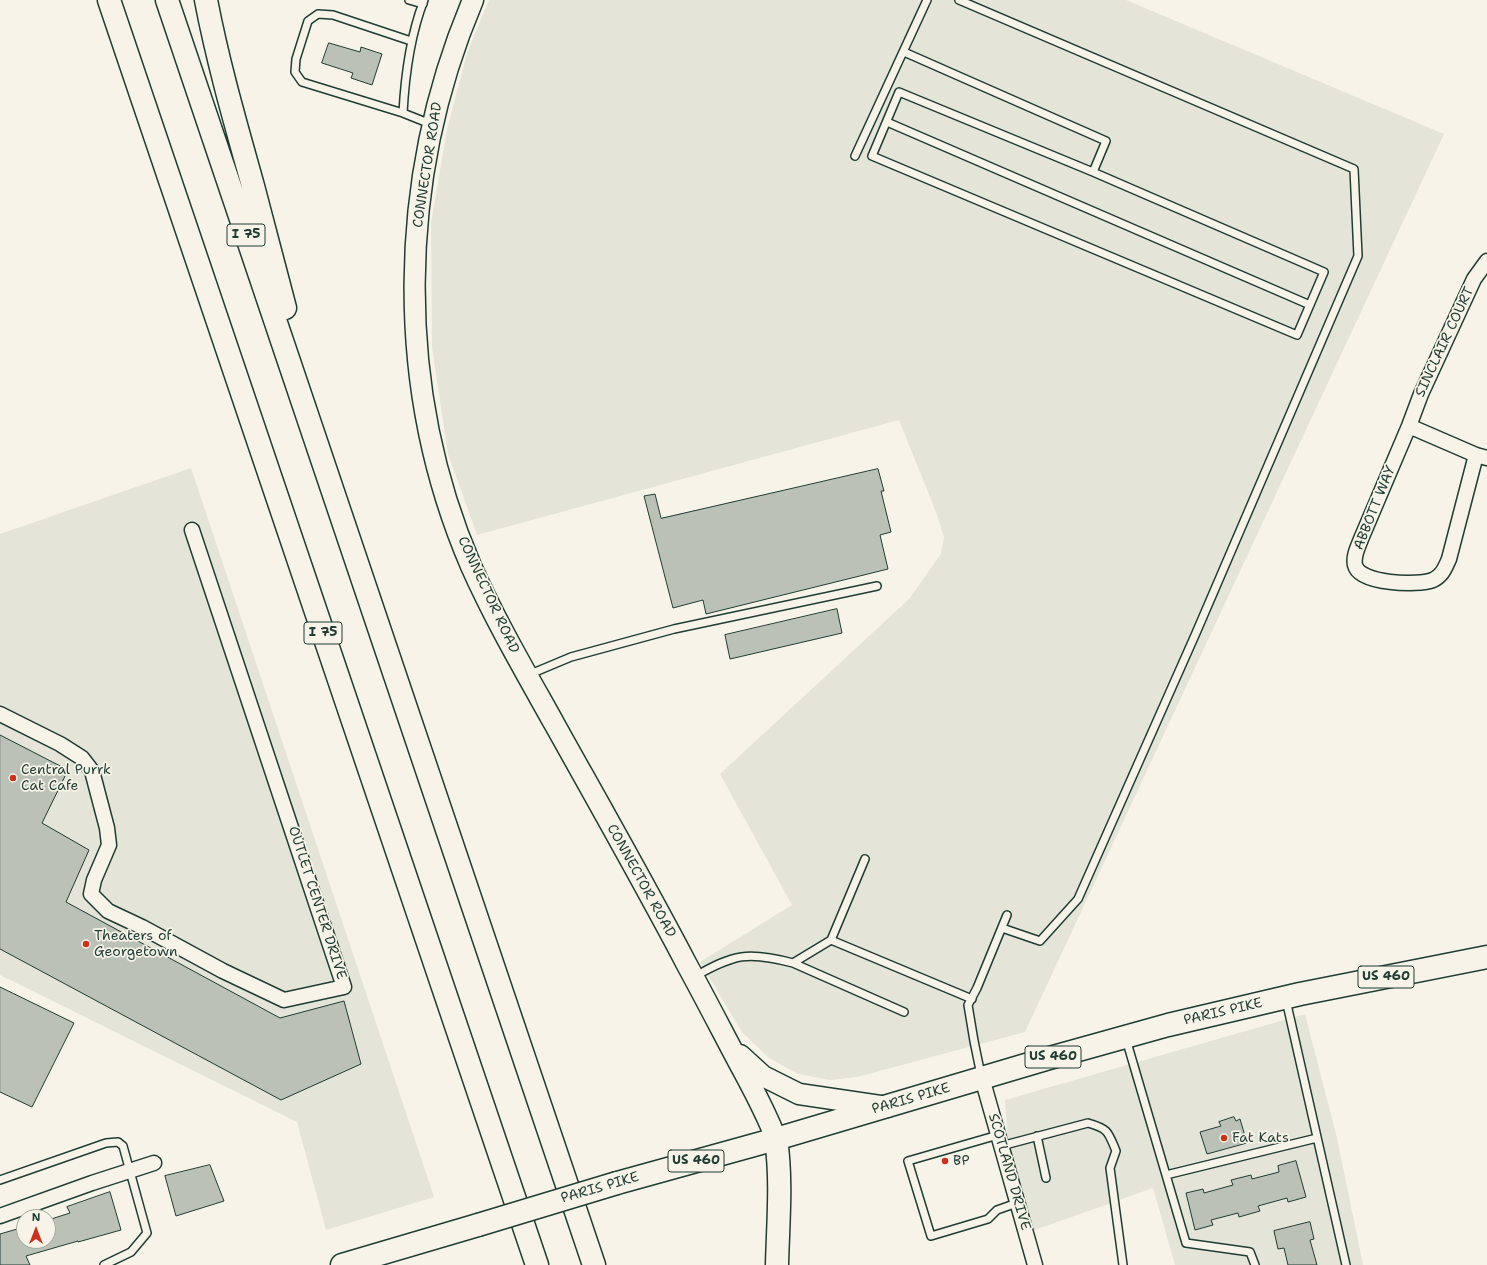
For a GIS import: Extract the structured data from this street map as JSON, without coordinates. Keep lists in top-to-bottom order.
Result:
{
  "streets": {
    "main road": [
      "CONNECTOR ROAD",
      "I 75",
      "US 460",
      "PARIS PIKE"
    ],
    "street": [
      "SINCLAIR COURT",
      "ABBOTT WAY",
      "OUTLET CENTER DRIVE",
      "SCOTLAND DRIVE"
    ]
  },
  "crossings": [
    ["CONNECTOR ROAD", "PARIS PIKE"],
    ["SINCLAIR COURT", "ABBOTT WAY"],
    ["PARIS PIKE", "SCOTLAND DRIVE"]
  ],
  "places": [
    "Central Purrk Cat Cafe",
    "Theaters of Georgetown",
    "Fat Kats",
    "BP"
  ],
  "north": "top"
}
